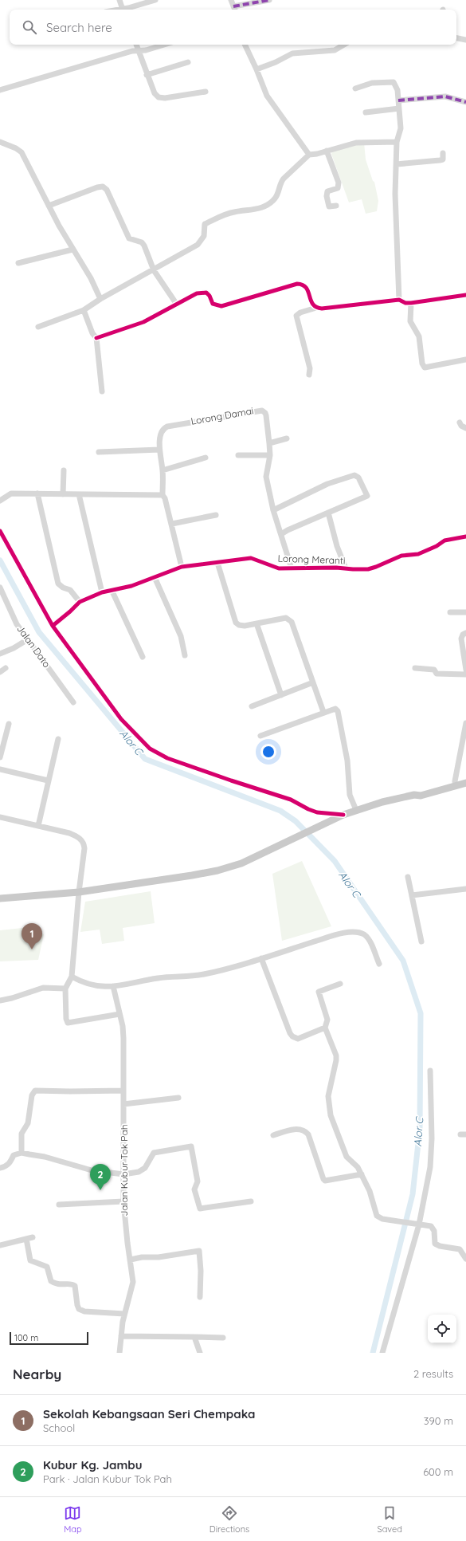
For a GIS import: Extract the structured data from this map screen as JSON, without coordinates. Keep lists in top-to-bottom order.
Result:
{
  "streets": {
    "street": [
      "Lorong Damai",
      "Lorong Meranti",
      "Jalan Dato",
      "Jalan Kubur Tok Pah"
    ]
  },
  "crossings": [
    ["Lorong Damai", "Lorong Meranti"]
  ],
  "water": ["Alor C"],
  "scale_bar": "100 m",
  "page": {
    "search": "Search here",
    "pins": ["1", "2"],
    "scale": "100 m",
    "heading": ["Nearby", "2 results"],
    "list": [
      {
        "mark": "1",
        "name": "Sekolah Kebangsaan Seri Chempaka",
        "note": "School",
        "value": "390 m"
      },
      {
        "mark": "2",
        "name": "Kubur Kg. Jambu",
        "note": "Park · Jalan Kubur Tok Pah",
        "value": "600 m"
      }
    ],
    "nav": ["Map", "Directions", "Saved"]
  }
}
